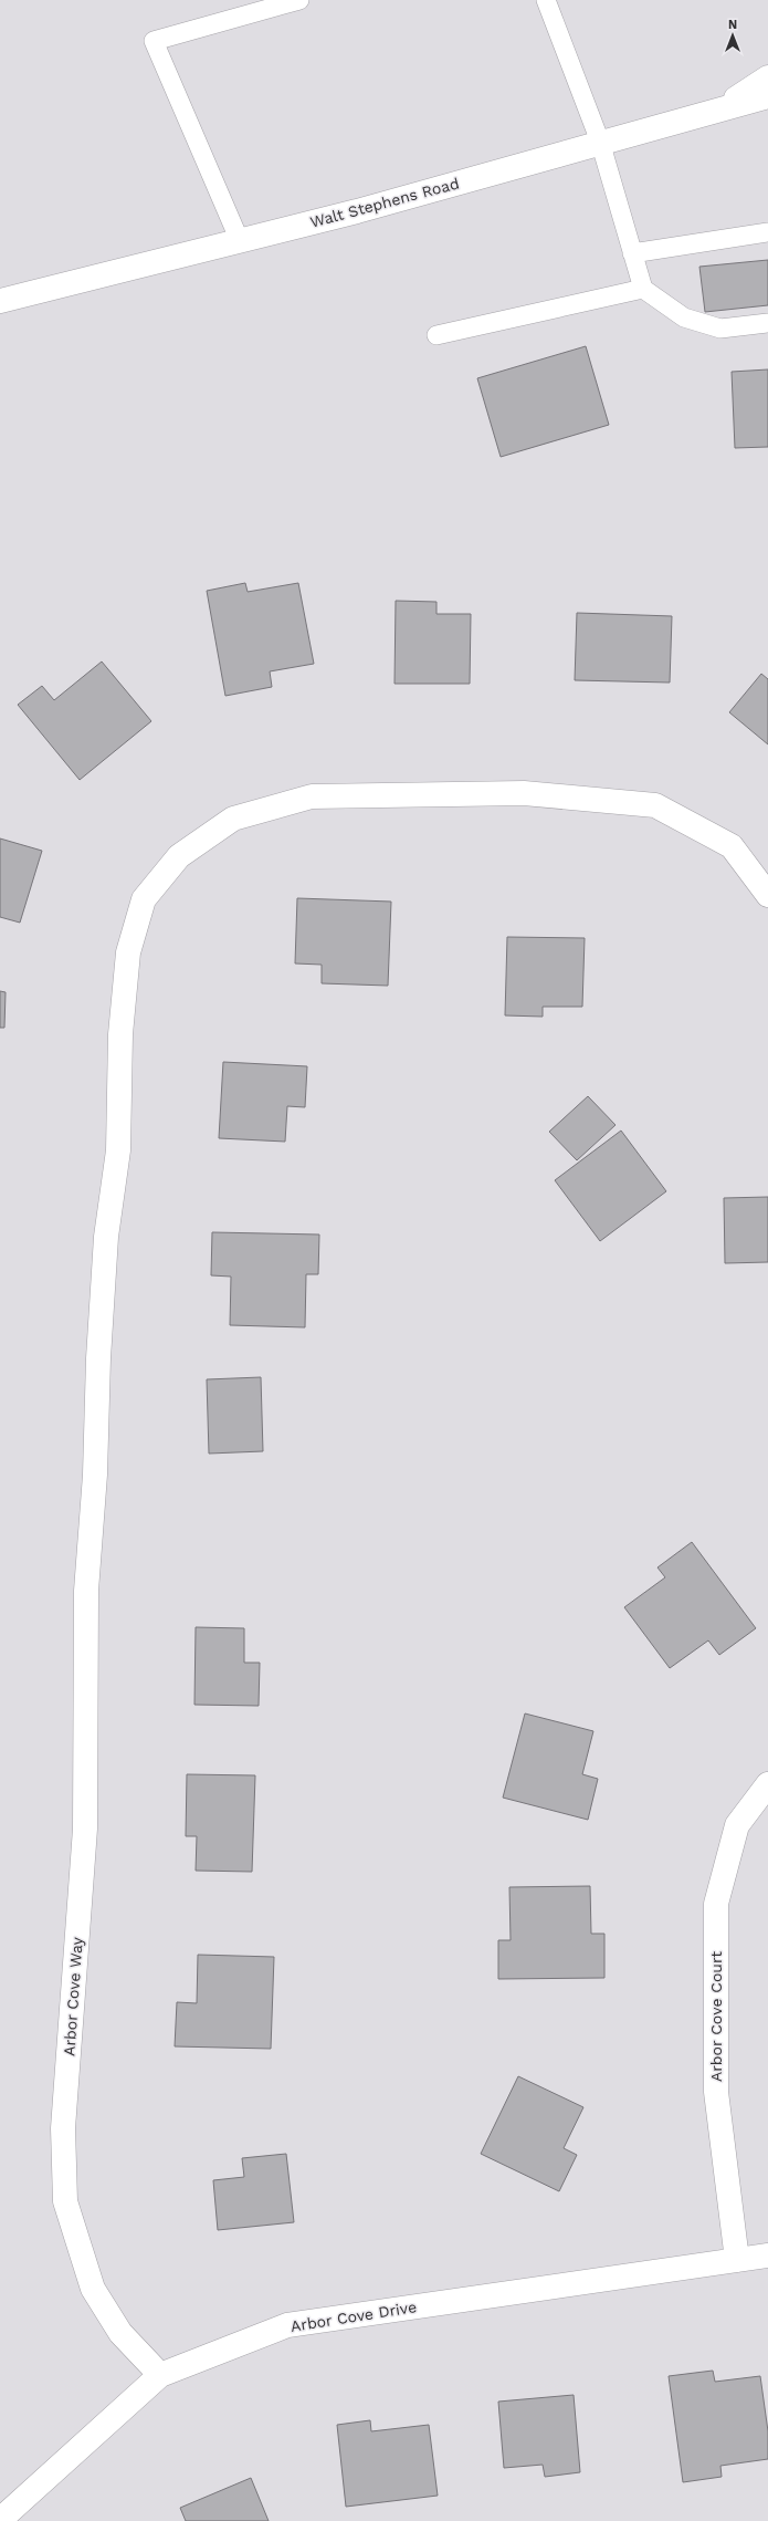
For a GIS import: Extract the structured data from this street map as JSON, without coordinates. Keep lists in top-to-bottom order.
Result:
{
  "streets": {
    "street": [
      "Walt Stephens Road",
      "Arbor Cove Way",
      "Arbor Cove Court",
      "Arbor Cove Drive"
    ]
  },
  "crossings": [
    ["Arbor Cove Way", "Arbor Cove Drive"],
    ["Arbor Cove Court", "Arbor Cove Drive"]
  ],
  "north": "top"
}
